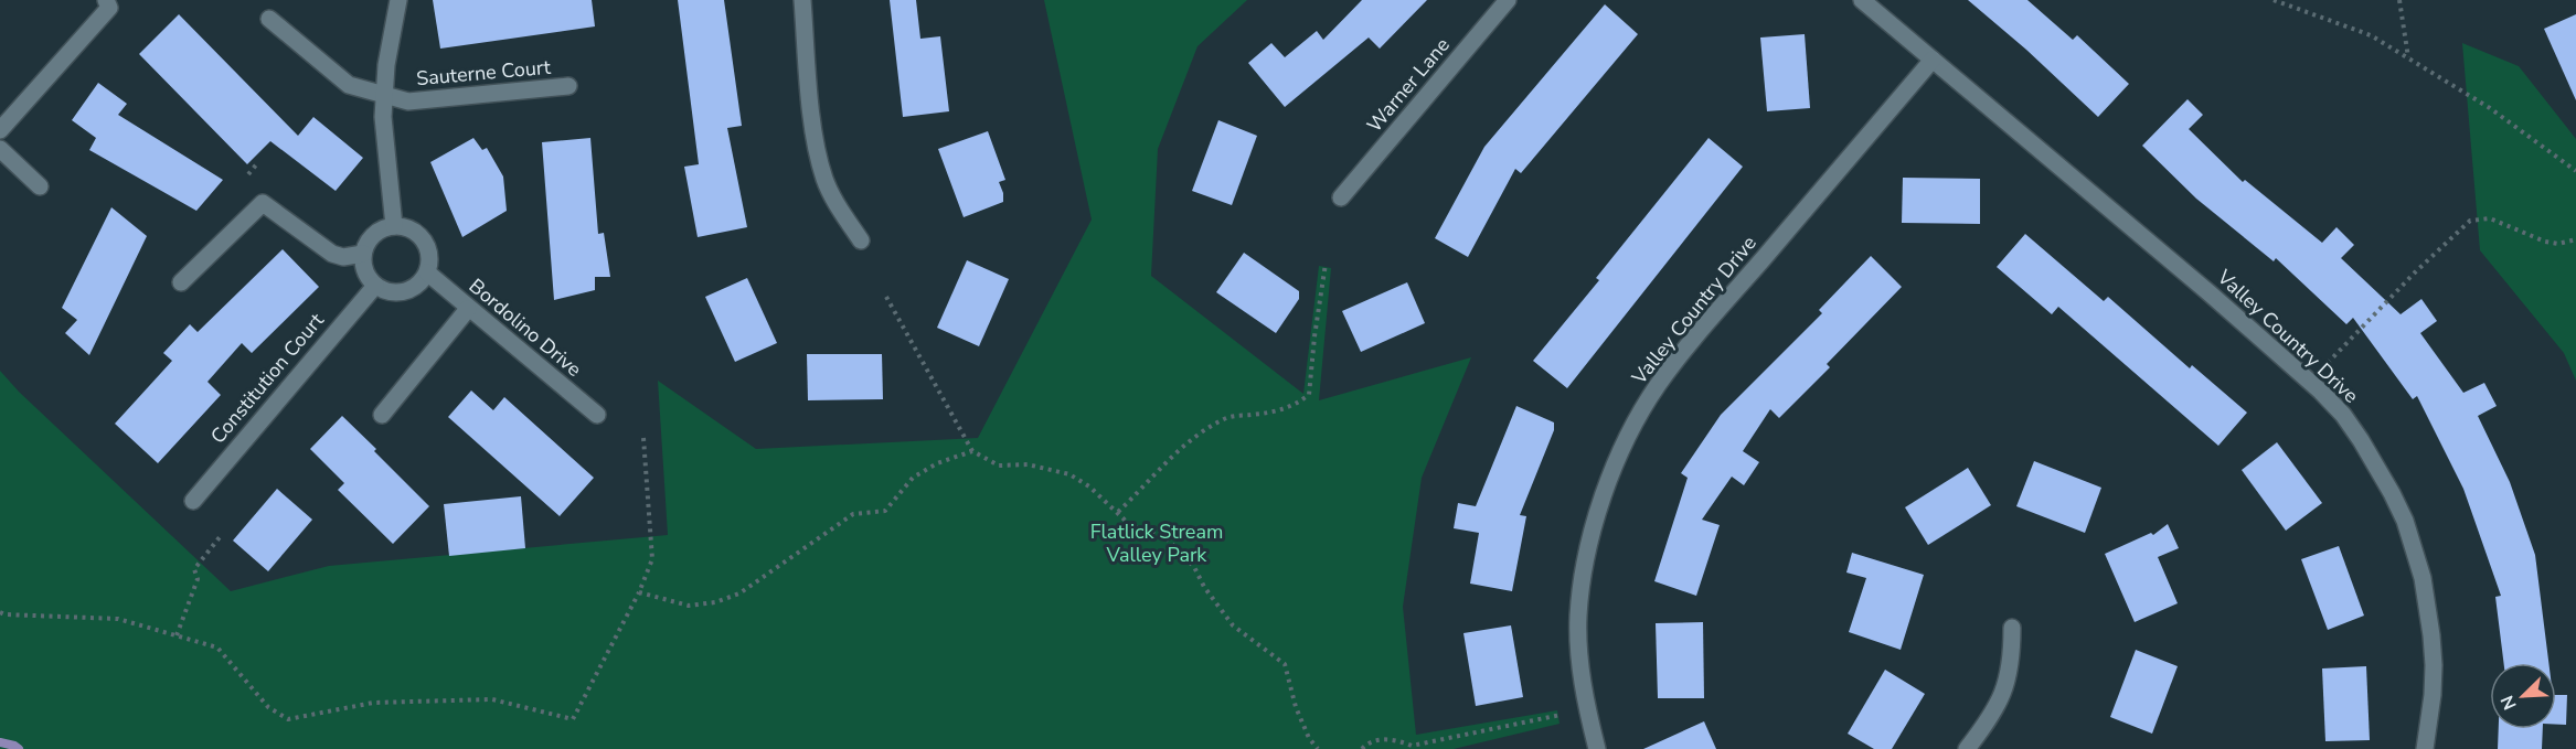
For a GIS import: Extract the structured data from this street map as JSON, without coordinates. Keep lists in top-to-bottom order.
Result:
{
  "streets": {
    "street": [
      "Sauterne Court",
      "Warner Lane",
      "Valley Country Drive",
      "Bordolino Drive",
      "Constitution Court"
    ]
  },
  "crossings": [
    ["Bordolino Drive", "Constitution Court"]
  ],
  "parks": ["Flatlick Stream Valley Park"],
  "north": "bottom left"
}
